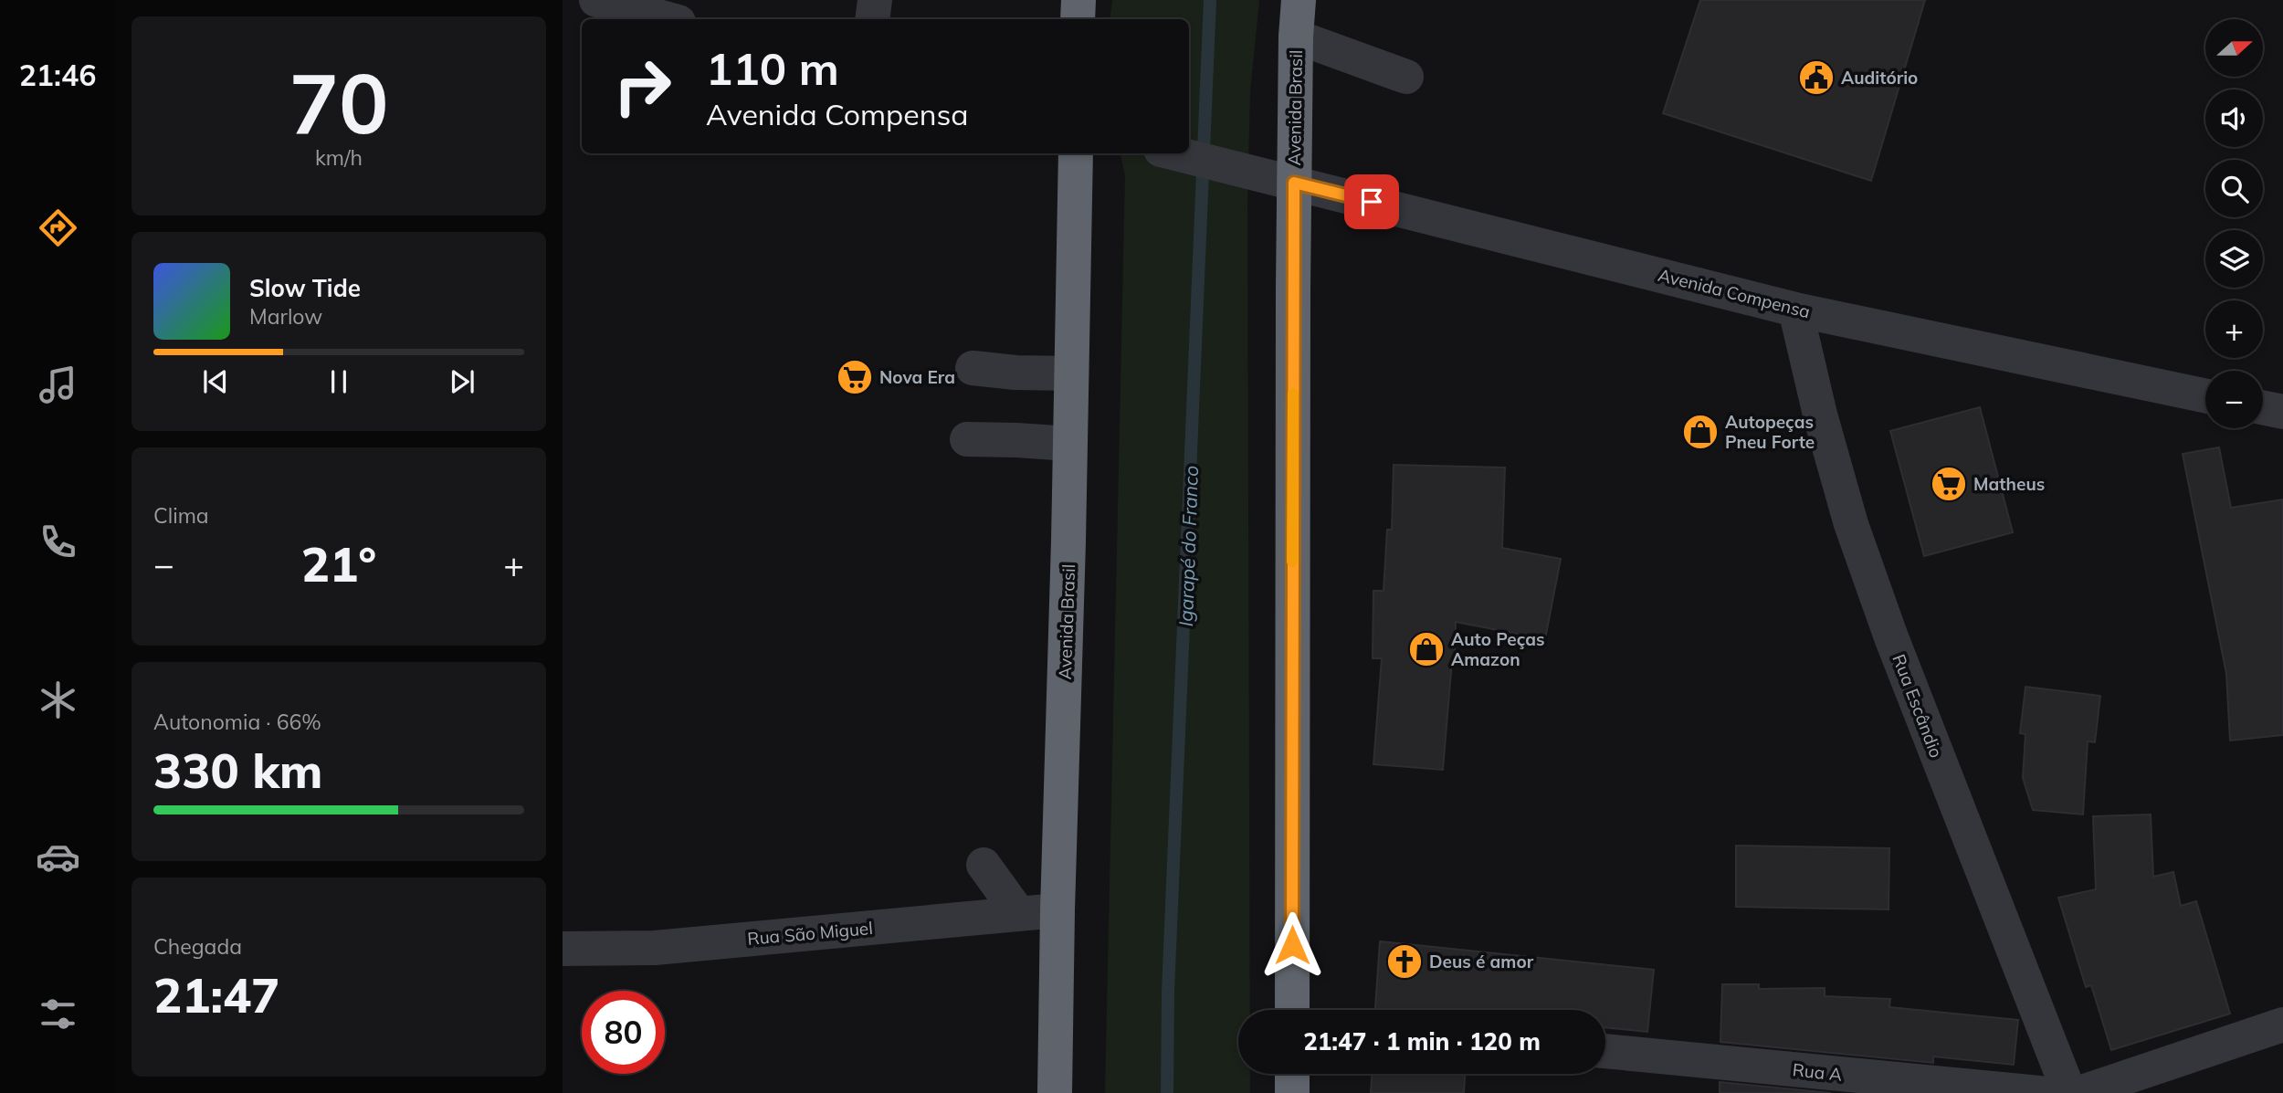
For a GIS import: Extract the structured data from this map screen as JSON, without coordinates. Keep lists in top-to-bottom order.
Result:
{
  "streets": {
    "highway": ["Avenida Brasil"],
    "street": [
      "Avenida Compensa",
      "Rua Escândio",
      "Rua São Miguel",
      "Rua A"
    ]
  },
  "crossings": [
    ["Avenida Brasil", "Avenida Compensa"],
    ["Avenida Brasil", "Rua São Miguel"],
    ["Avenida Compensa", "Rua Escândio"]
  ],
  "water": ["Igarapé do Franco"],
  "places": {
    "public building": ["Auditório"],
    "supermarket": ["Nova Era", "Matheus"],
    "shop": ["Autopeças Pneu Forte", "Auto Peças Amazon"],
    "church": ["Deus é amor"]
  },
  "north": "right",
  "page": {
    "tabs": "21:46",
    "tile": [
      ["70", "km/h"],
      "Clima",
      ["Autonomia · 66%", "330 km"],
      ["Chegada", "21:47"]
    ],
    "map_buttons": ["+", "−"],
    "turn": ["110 m", "Avenida Compensa"],
    "song": ["Slow Tide", "Marlow"],
    "heat": ["−", "21°", "+"],
    "limit": "80",
    "trip": "21:47 · 1 min · 120 m"
  }
}
